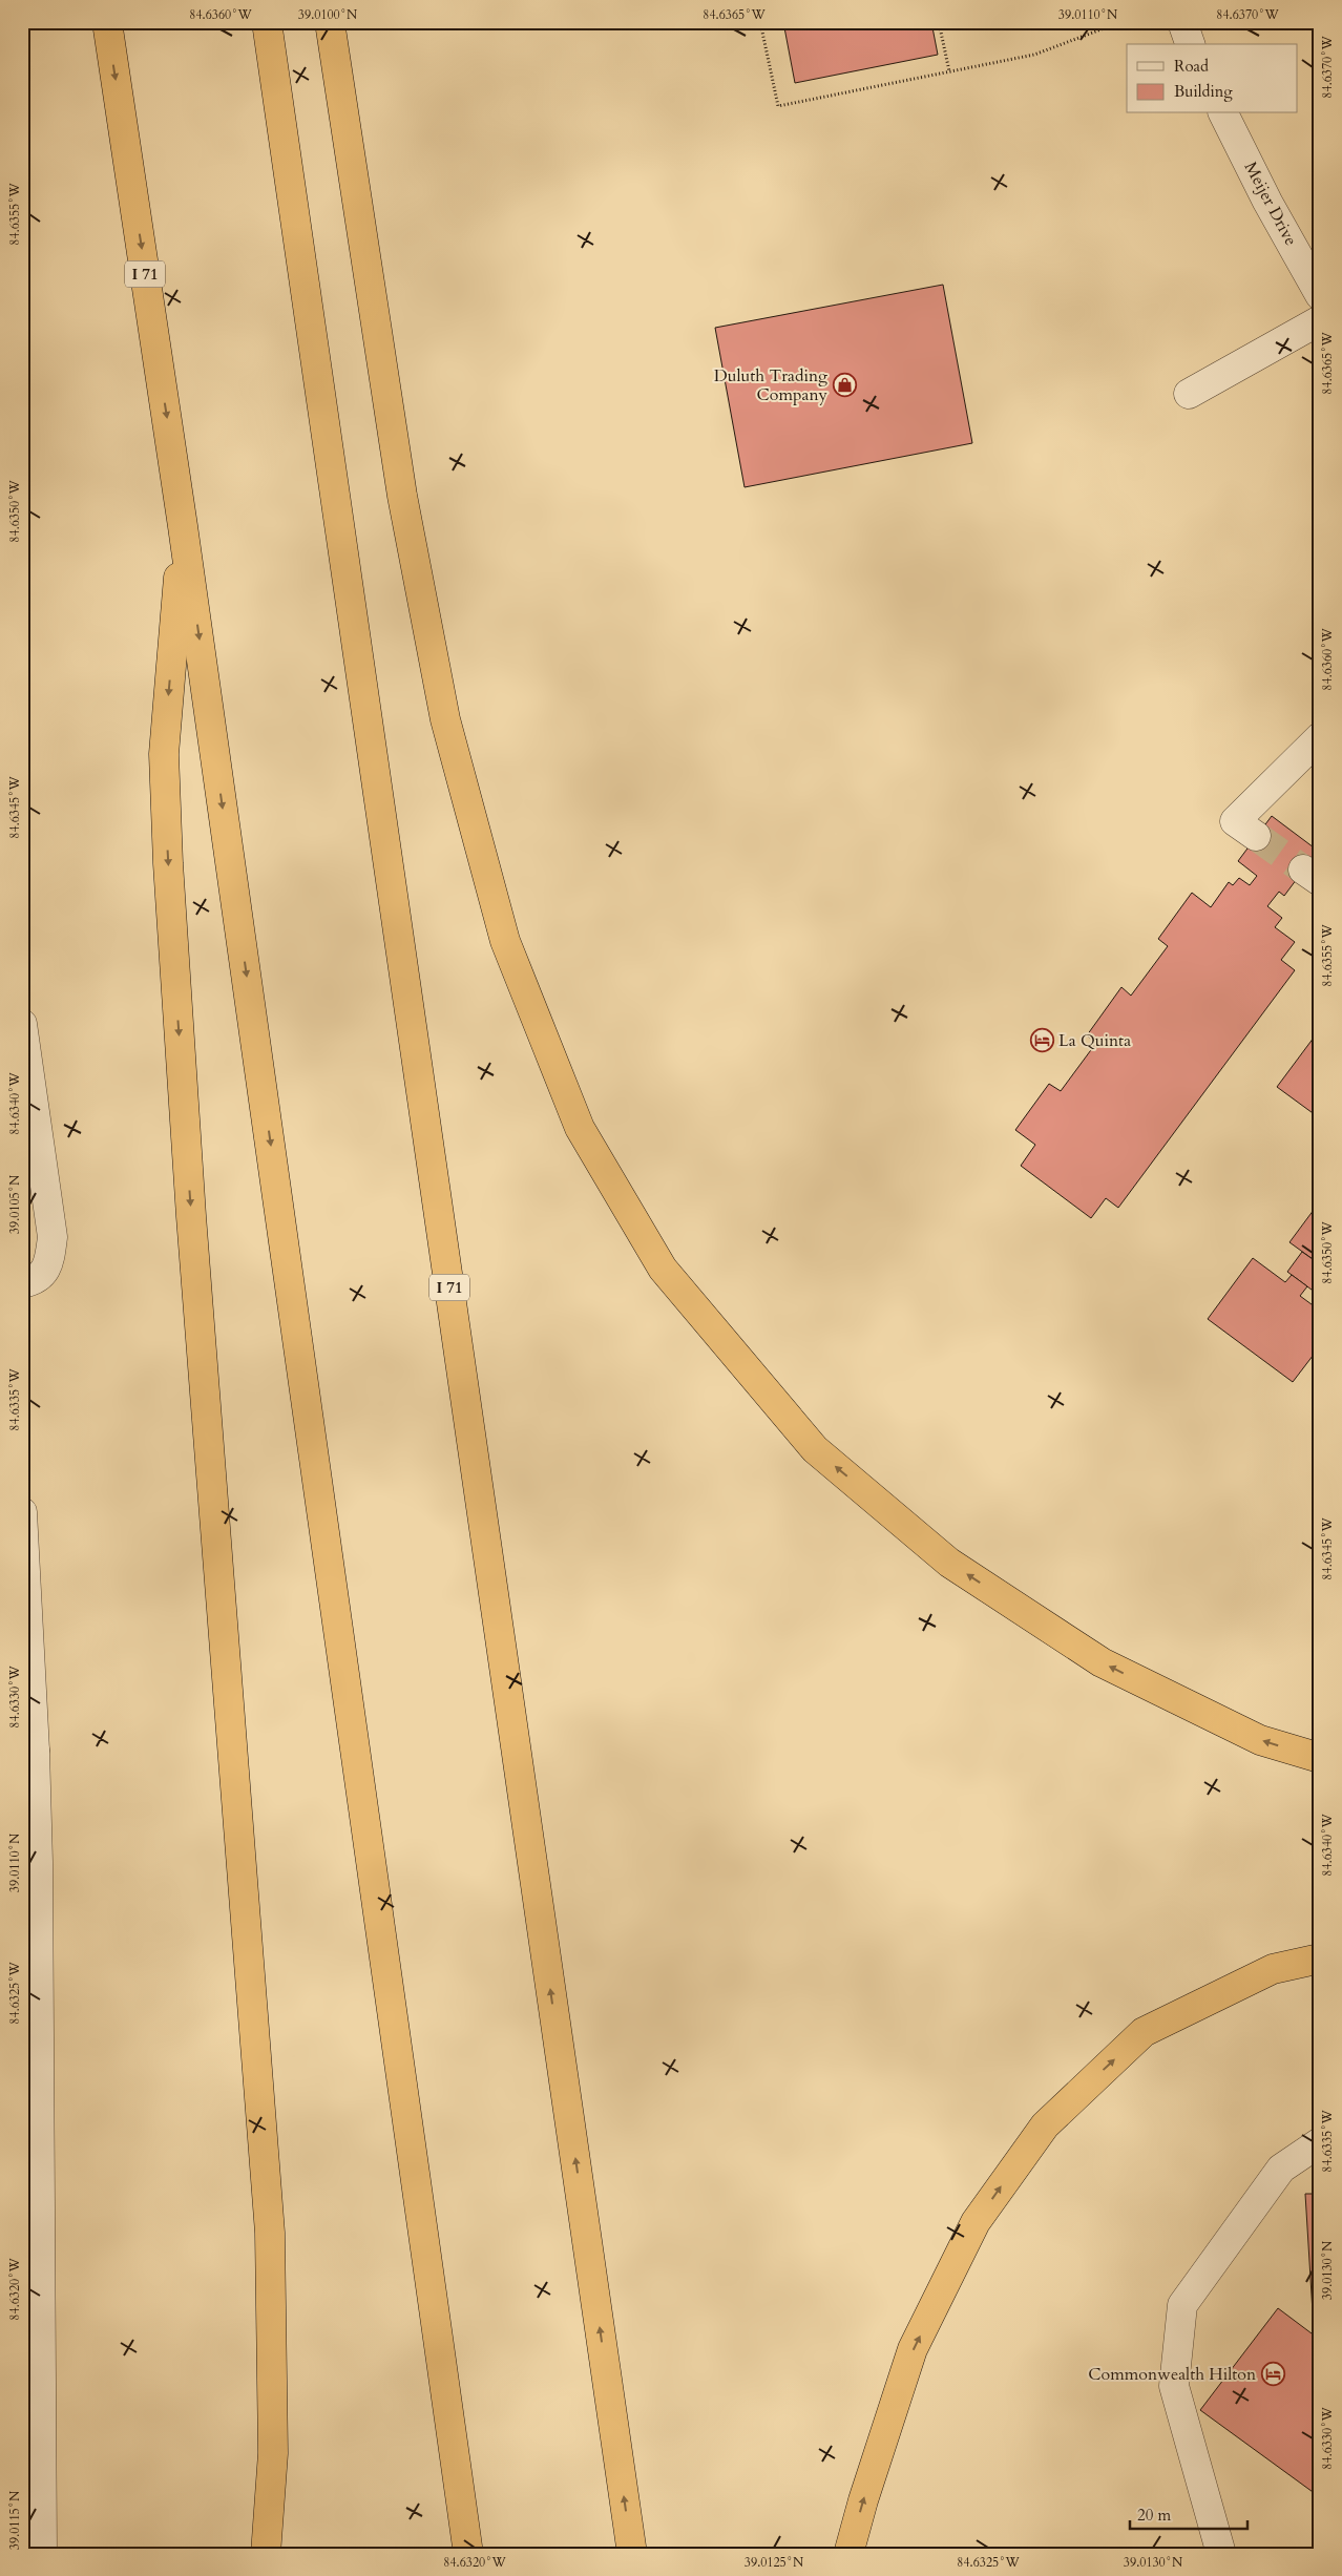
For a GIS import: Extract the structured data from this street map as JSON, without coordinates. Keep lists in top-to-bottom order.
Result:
{
  "streets": {
    "highway": ["I 71"],
    "street": ["Meijer Drive"]
  },
  "places": {
    "shop": ["Duluth Trading Company"],
    "hotel": ["La Quinta", "Commonwealth Hilton"]
  },
  "legend": ["Road", "Building"],
  "scale_bar": "20 m",
  "coordinates": [
    "84.6360°W",
    "39.0100°N",
    "84.6365°W",
    "39.0110°N",
    "84.6370°W",
    "84.6355°W",
    "84.6350°W",
    "84.6345°W",
    "84.6340°W",
    "39.0105°N",
    "84.6335°W",
    "84.6330°W",
    "84.6325°W",
    "39.0130°N",
    "84.6320°W",
    "39.0115°N",
    "39.0125°N"
  ]
}
